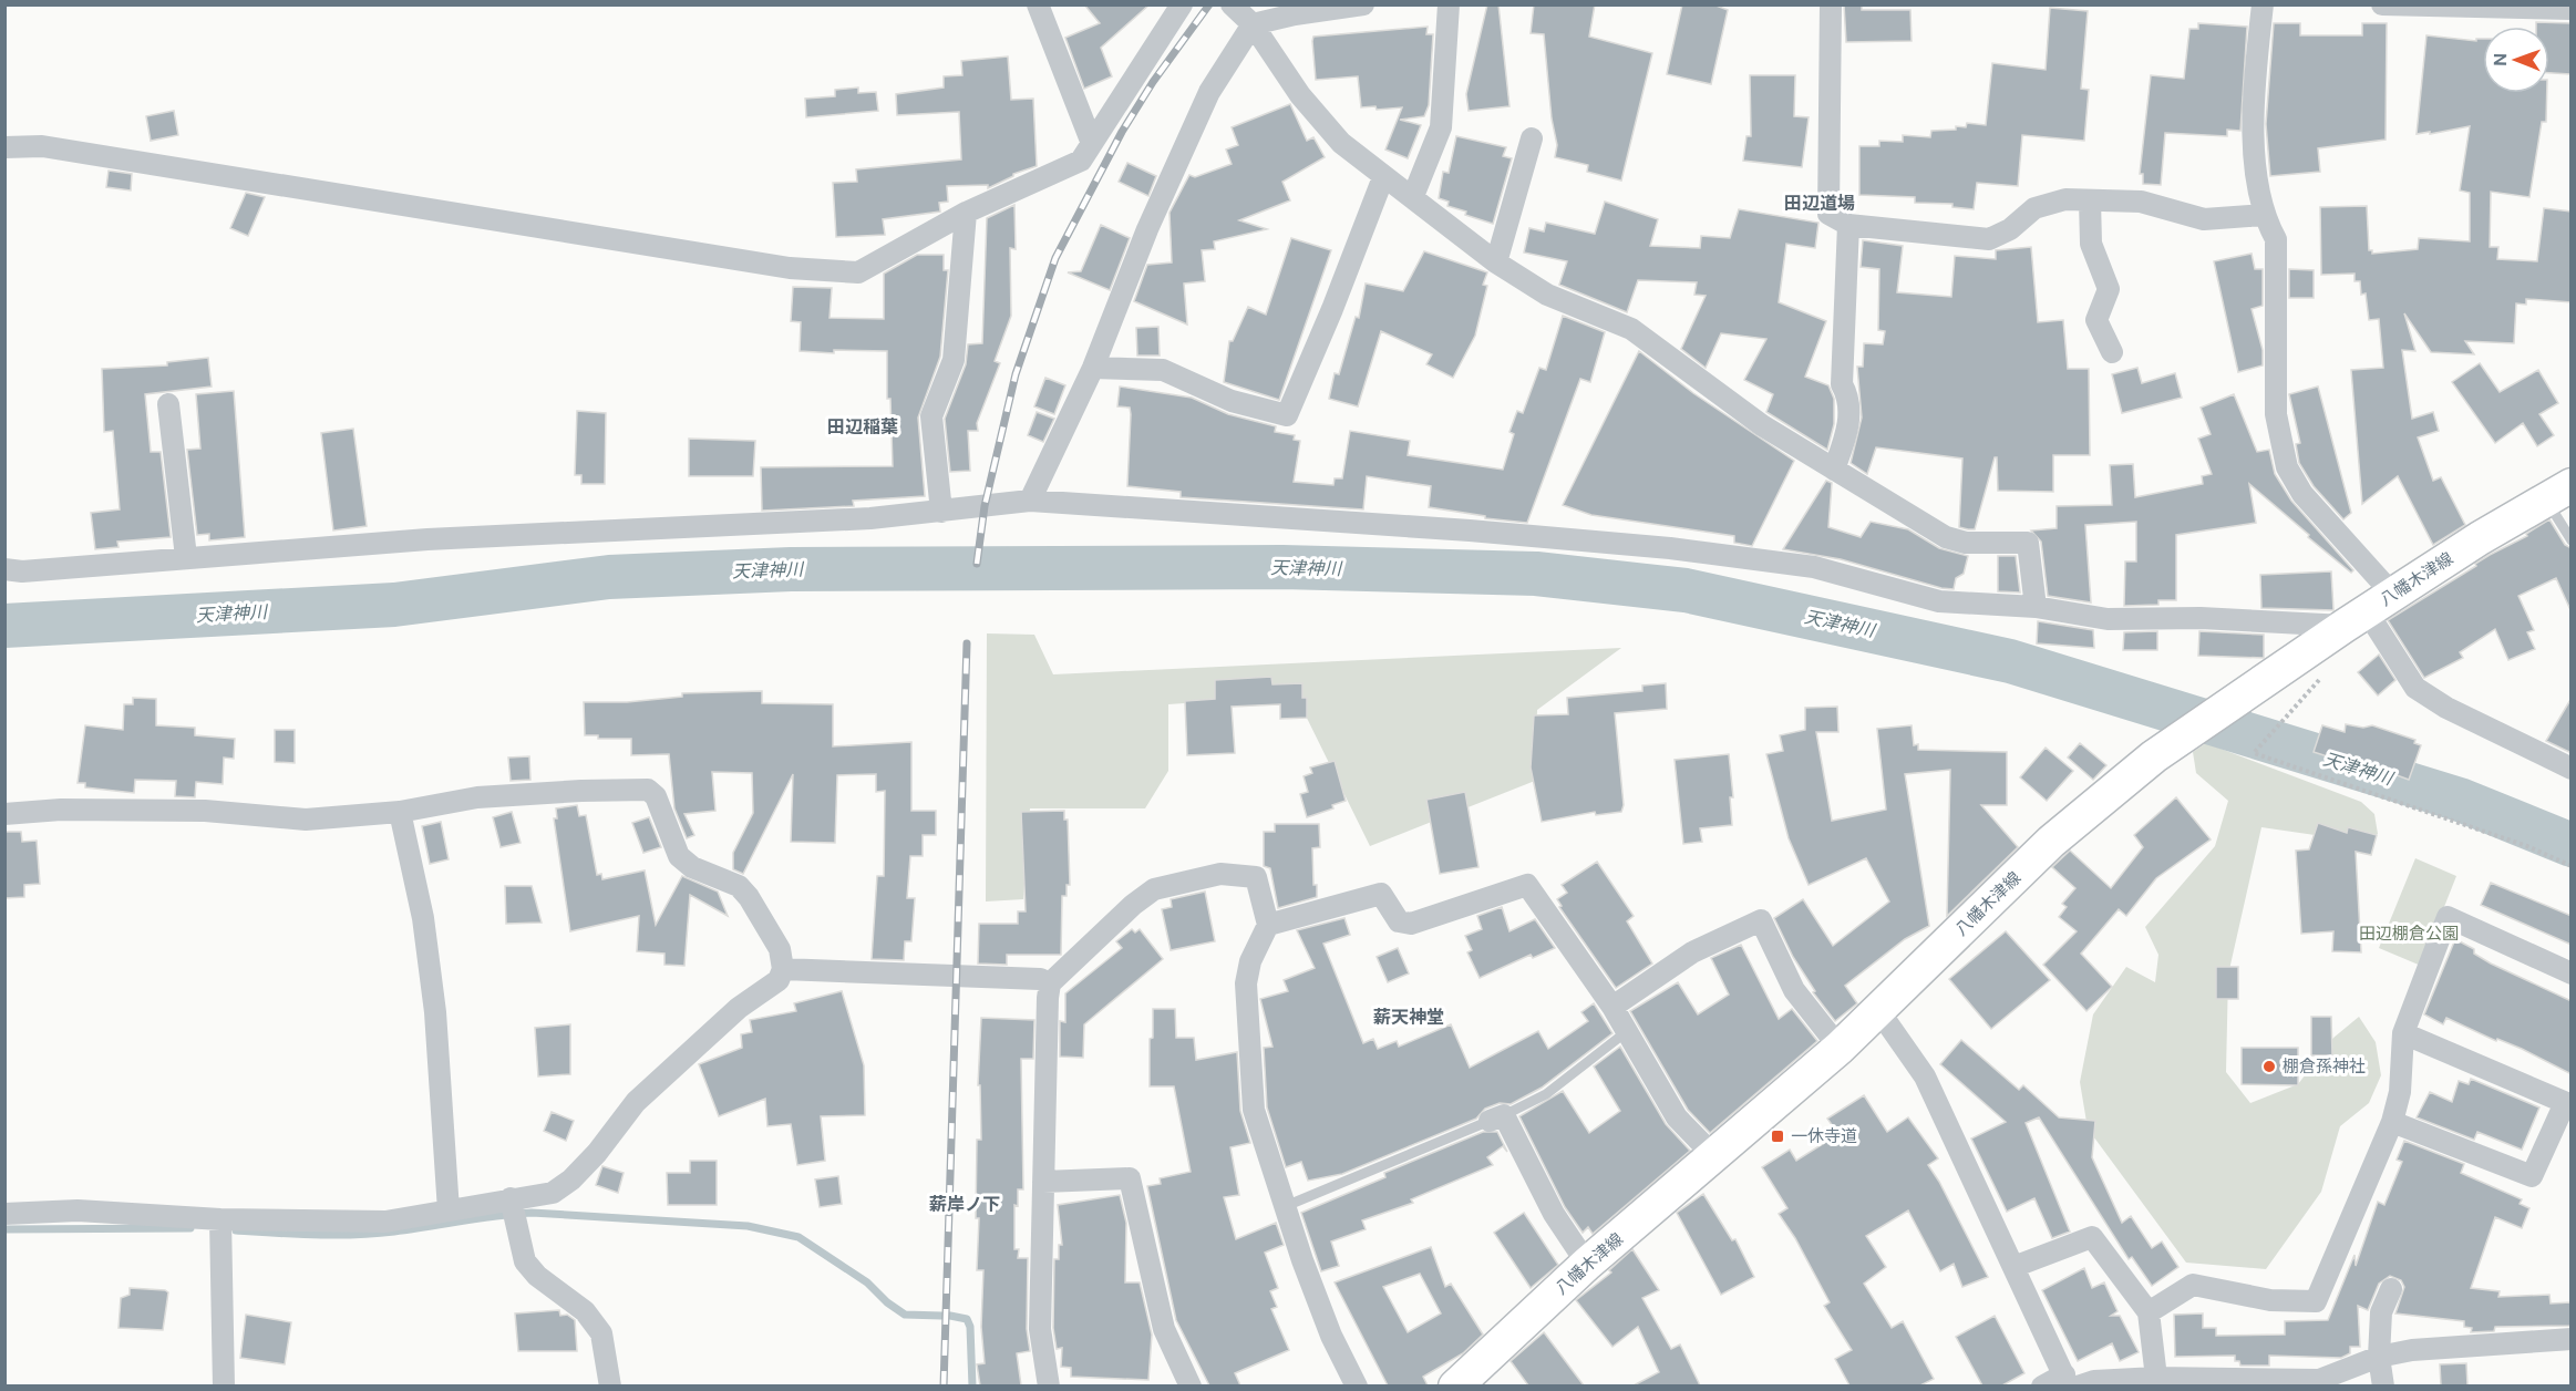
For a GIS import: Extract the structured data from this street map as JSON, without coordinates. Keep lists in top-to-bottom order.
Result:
{
  "streets": {
    "main road": ["八幡木津線"]
  },
  "districts": [
    "田辺道場",
    "田辺稲葉",
    "薪天神堂",
    "薪岸ノ下"
  ],
  "water": ["天津神川"],
  "parks": ["田辺棚倉公園"],
  "places": {
    "other": ["棚倉孫神社"],
    "transit": ["一休寺道"]
  },
  "north": "left"
}
